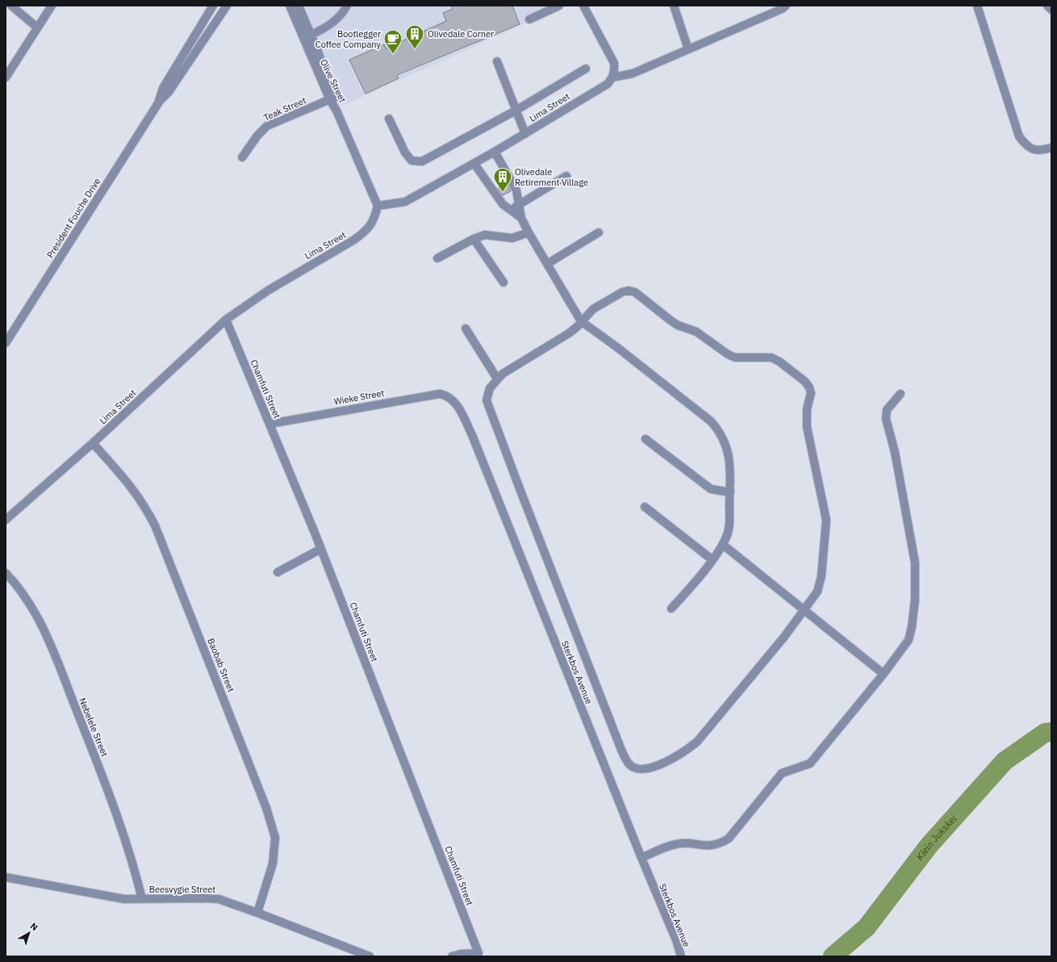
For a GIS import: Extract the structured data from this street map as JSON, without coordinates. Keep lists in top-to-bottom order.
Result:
{
  "streets": {
    "street": [
      "Olive Street",
      "Lima Street",
      "Teak Street",
      "President Fouche Drive",
      "Chamfuti Street",
      "Wieke Street",
      "Baobab Street",
      "Sterkbos Avenue",
      "Nebelele Street",
      "Beesvygie Street"
    ]
  },
  "crossings": [
    ["Olive Street", "Lima Street"],
    ["Olive Street", "Teak Street"],
    ["Lima Street", "Chamfuti Street"],
    ["Lima Street", "Baobab Street"],
    ["Chamfuti Street", "Wieke Street"],
    ["Wieke Street", "Sterkbos Avenue"],
    ["Baobab Street", "Beesvygie Street"],
    ["Nebelele Street", "Beesvygie Street"]
  ],
  "water": ["Klein Jukskei"],
  "places": {
    "building": ["Olivedale Corner", "Olivedale Retirement Village"],
    "cafe": ["Bootlegger Coffee Company"]
  },
  "north": "top right"
}
